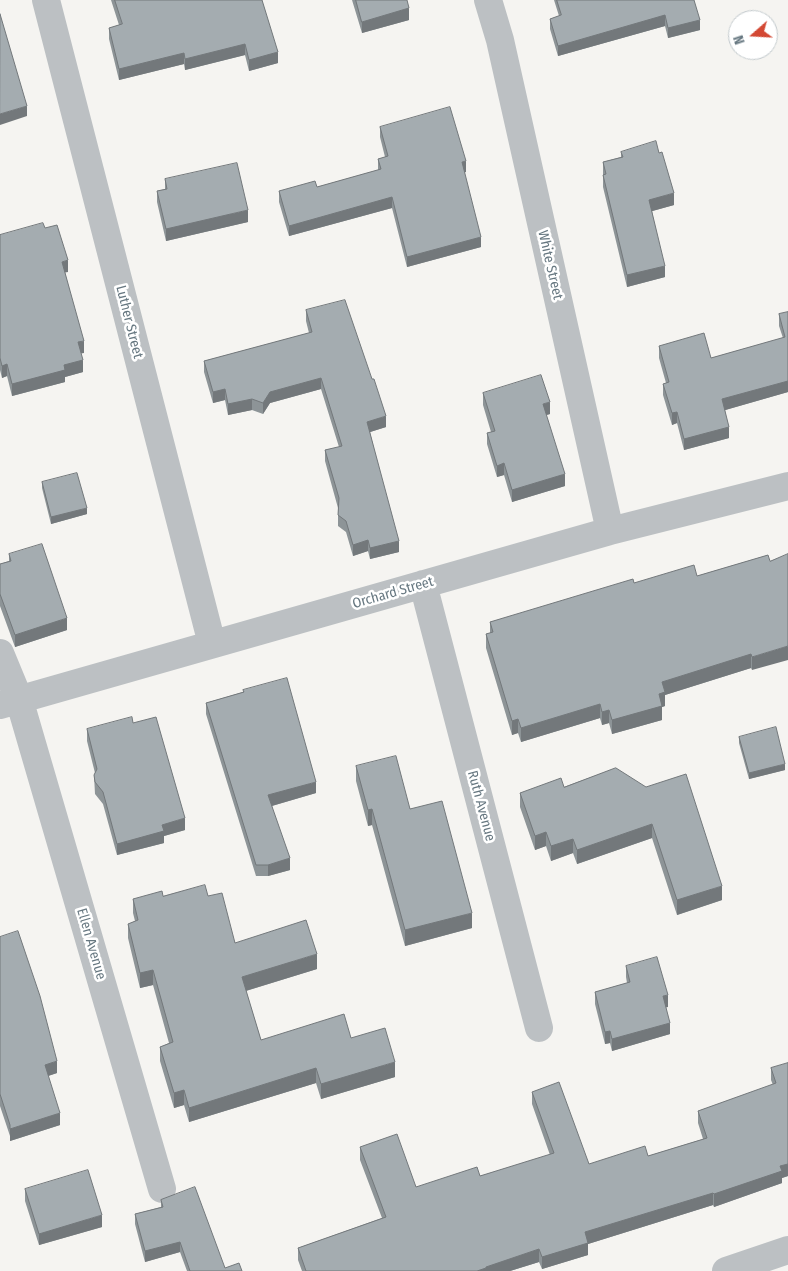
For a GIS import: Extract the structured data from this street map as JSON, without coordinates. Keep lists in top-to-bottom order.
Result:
{
  "streets": {
    "street": [
      "White Street",
      "Luther Street",
      "Orchard Street",
      "Ruth Avenue",
      "Ellen Avenue"
    ]
  },
  "crossings": [
    ["White Street", "Orchard Street"],
    ["Luther Street", "Orchard Street"],
    ["Orchard Street", "Ruth Avenue"],
    ["Orchard Street", "Ellen Avenue"]
  ],
  "north": "left"
}
